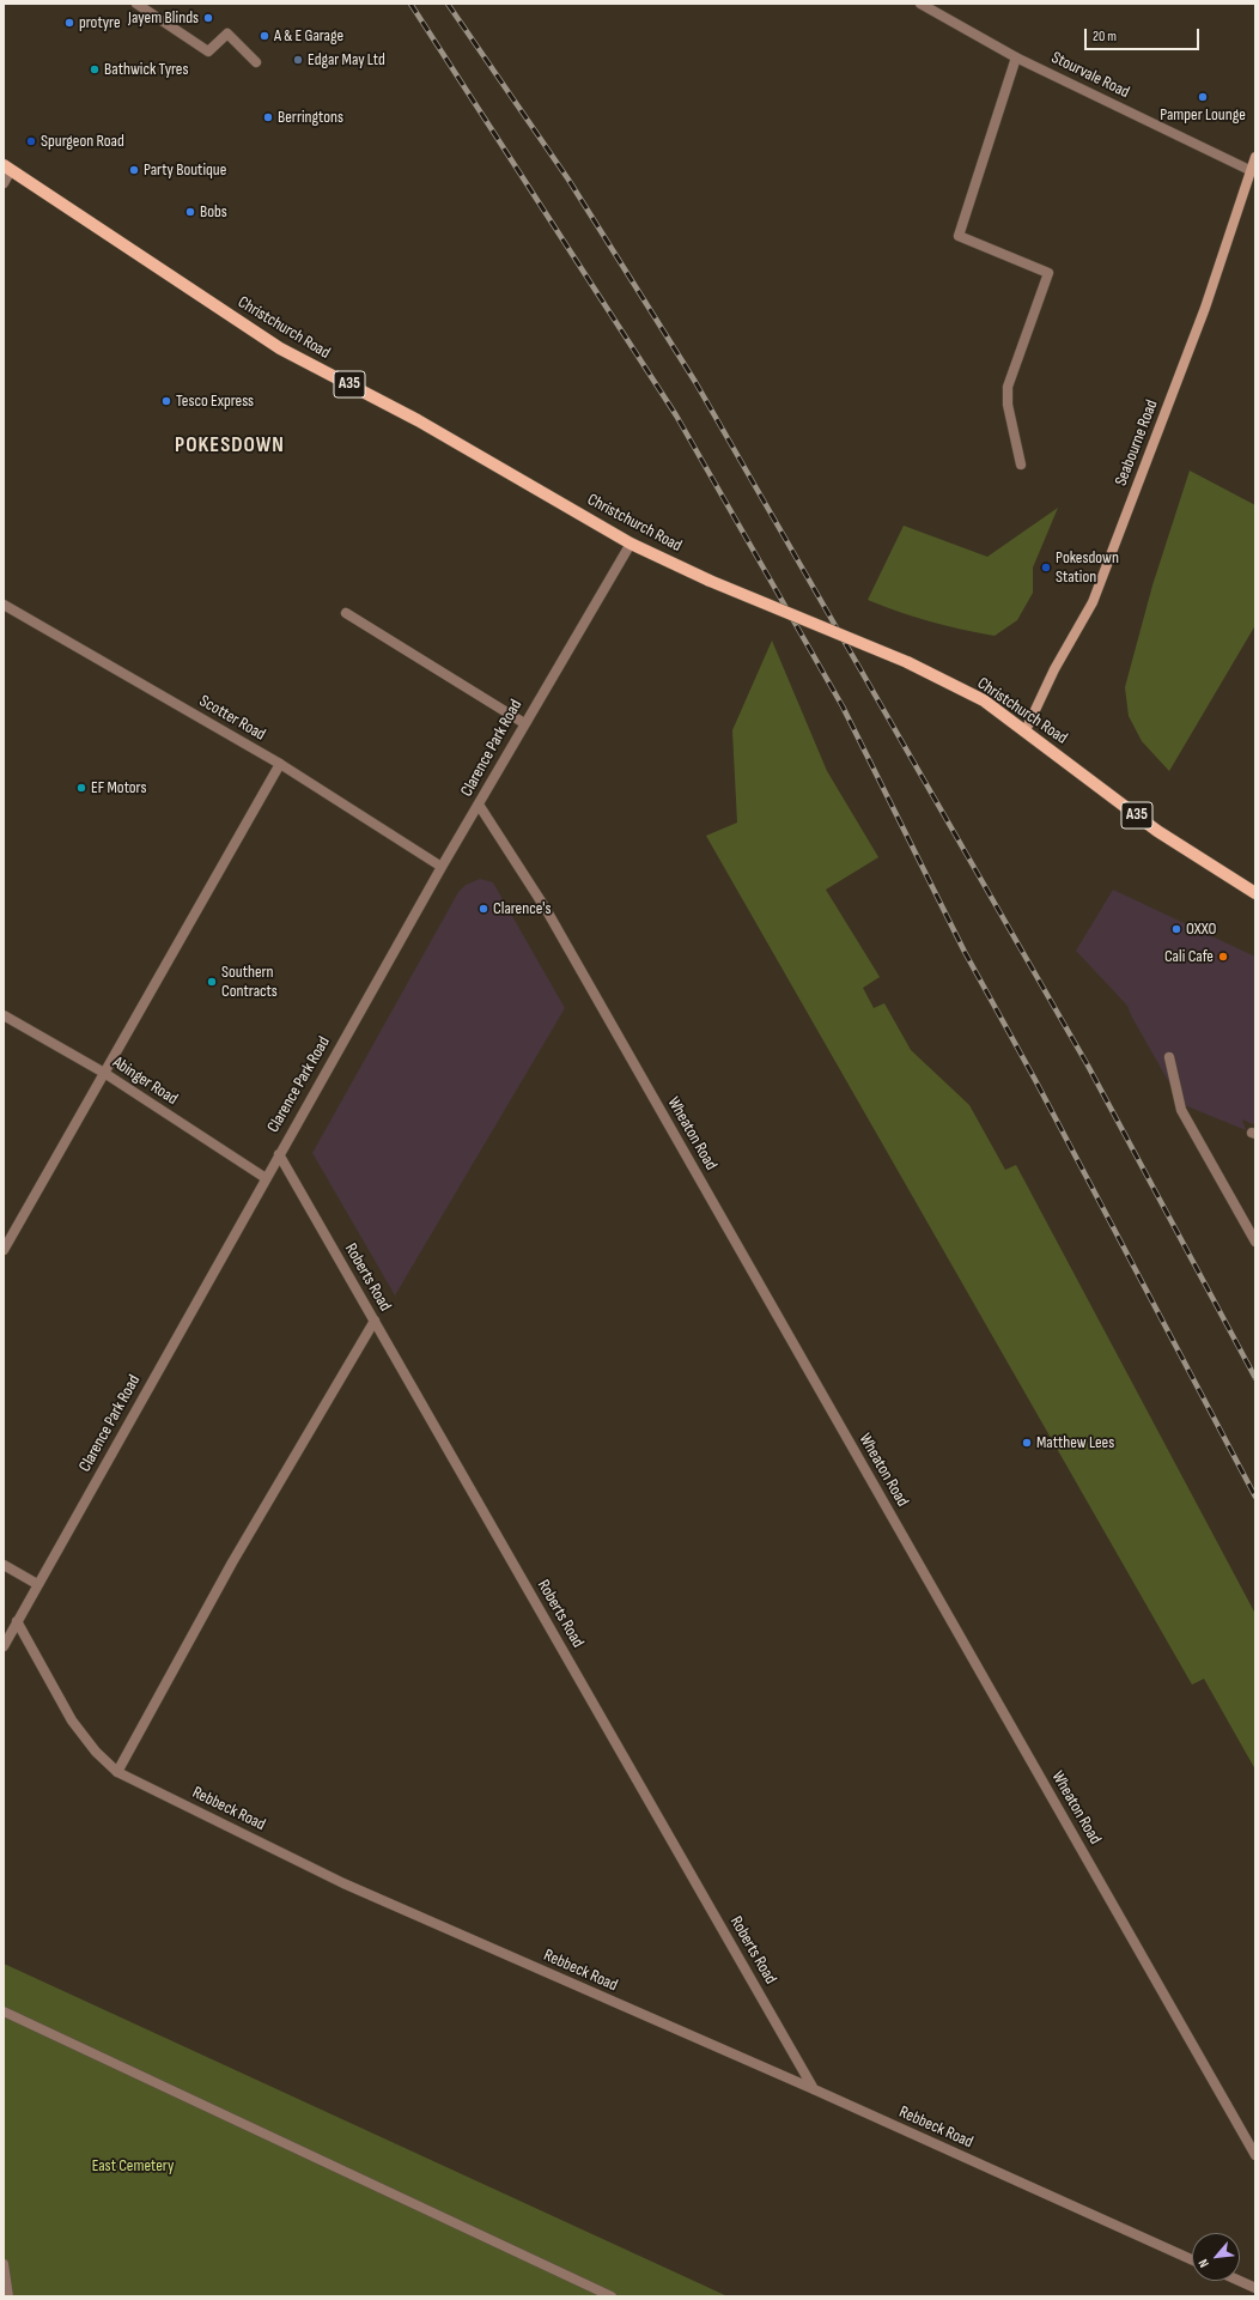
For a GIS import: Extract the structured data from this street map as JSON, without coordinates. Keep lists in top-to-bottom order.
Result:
{
  "streets": {
    "main road": ["Christchurch Road", "A35"],
    "street": [
      "Stourvale Road",
      "Seabourne Road",
      "Scotter Road",
      "Clarence Park Road",
      "Abinger Road",
      "Wheaton Road",
      "Roberts Road",
      "Rebbeck Road"
    ]
  },
  "crossings": [
    ["Stourvale Road", "Seabourne Road"],
    ["Christchurch Road", "Seabourne Road"],
    ["Christchurch Road", "Clarence Park Road"],
    ["Scotter Road", "Clarence Park Road"],
    ["Clarence Park Road", "Abinger Road"],
    ["Clarence Park Road", "Wheaton Road"],
    ["Clarence Park Road", "Roberts Road"],
    ["Clarence Park Road", "Rebbeck Road"],
    ["Roberts Road", "Rebbeck Road"]
  ],
  "districts": ["POKESDOWN"],
  "parks": ["East Cemetery"],
  "places": [
    "Jayem Blinds",
    "protyre",
    "A & E Garage",
    "Edgar May Ltd",
    "Bathwick Tyres",
    "Pamper Lounge",
    "Berringtons",
    "Spurgeon Road",
    "Party Boutique",
    "Bobs",
    "Tesco Express",
    "Pokesdown Station",
    "EF Motors",
    "Clarence's",
    "OXXO",
    "Cali Cafe",
    "Southern Contracts",
    "Matthew Lees"
  ],
  "scale_bar": "20 m",
  "north": "bottom left"
}
